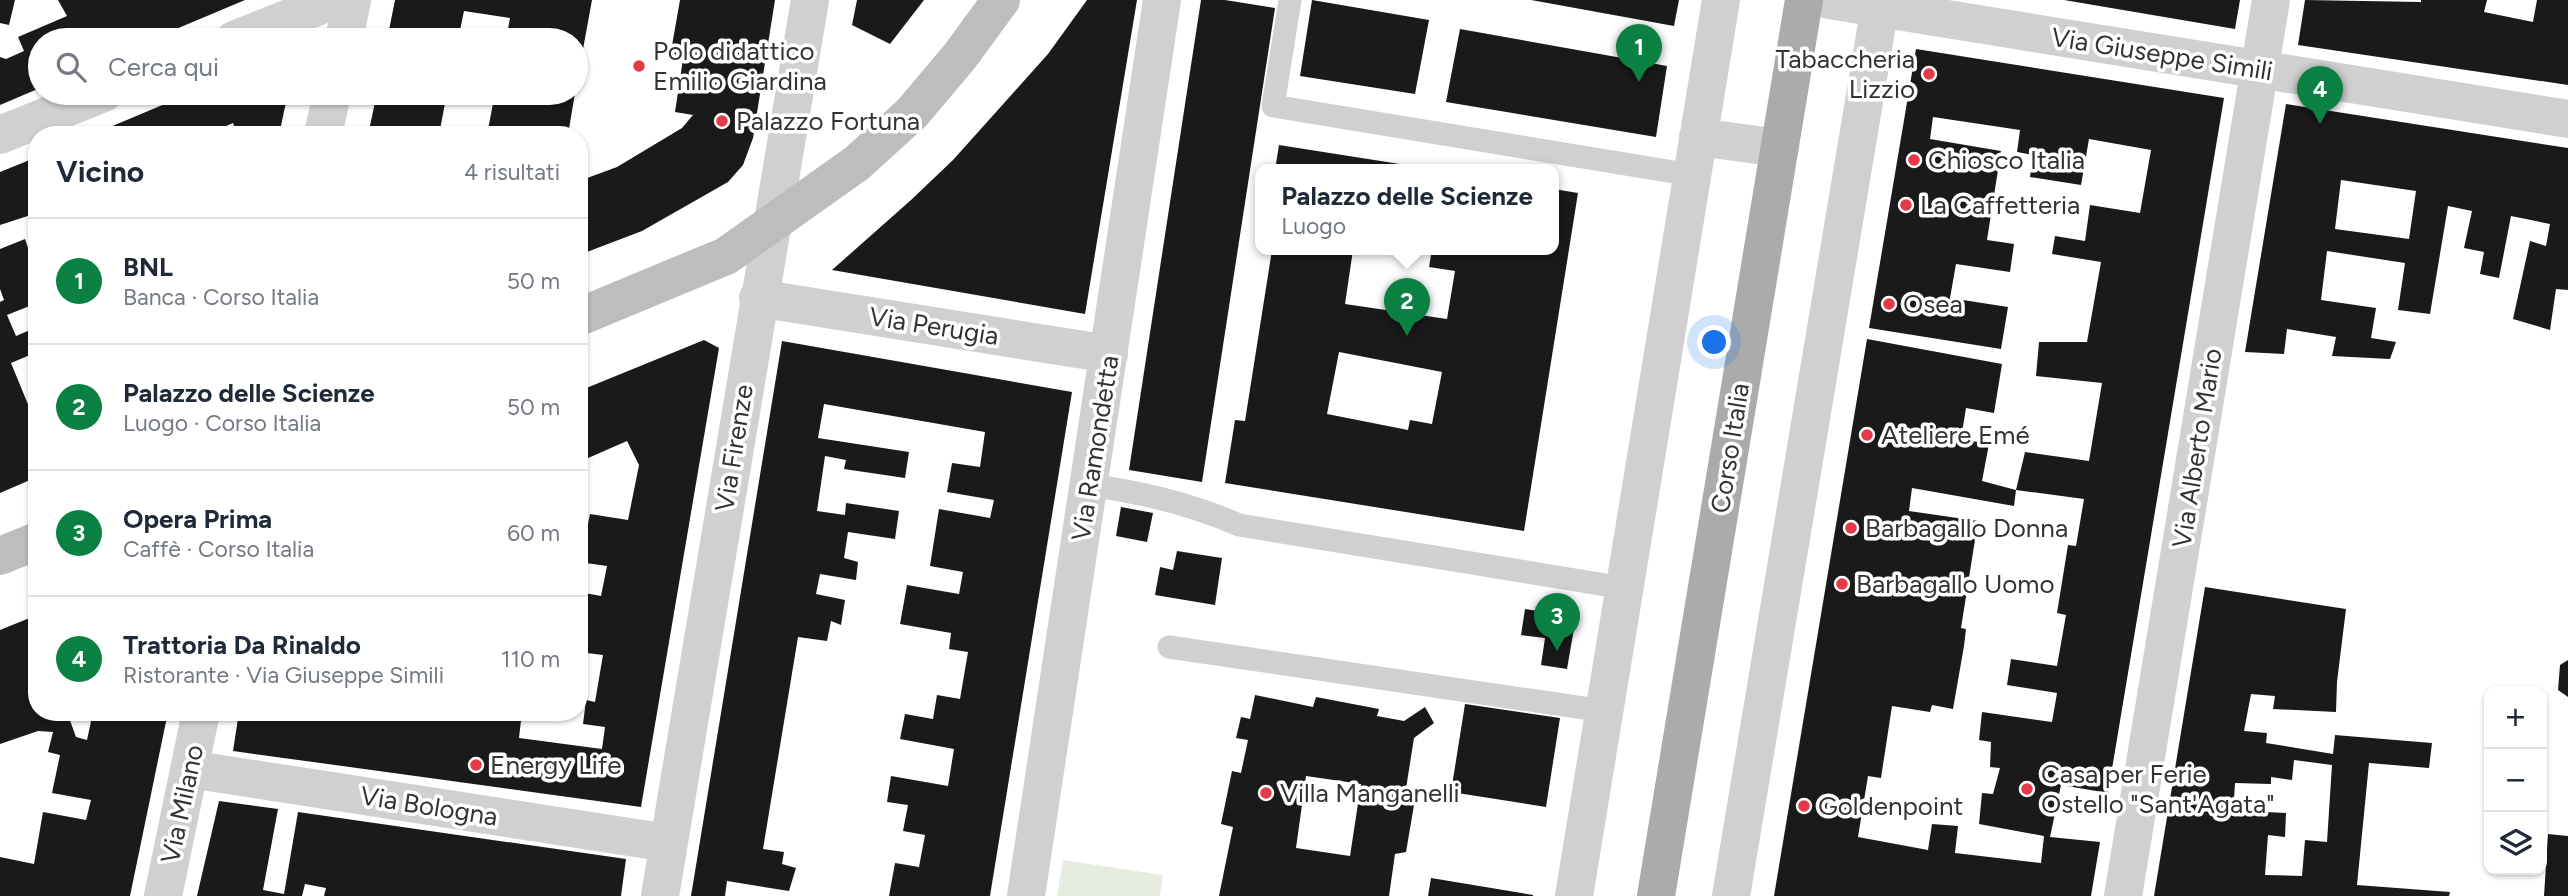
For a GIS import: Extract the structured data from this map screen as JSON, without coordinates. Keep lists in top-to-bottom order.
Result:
{
  "streets": {
    "main road": ["Corso Italia"],
    "street": [
      "Via Giuseppe Simili",
      "Via Perugia",
      "Via Firenze",
      "Via Ramondetta",
      "Via Alberto Mario",
      "Via Milano",
      "Via Bologna"
    ]
  },
  "crossings": [
    ["Via Giuseppe Simili", "Via Alberto Mario"],
    ["Via Perugia", "Via Firenze"],
    ["Via Perugia", "Via Ramondetta"],
    ["Via Firenze", "Via Bologna"],
    ["Via Milano", "Via Bologna"]
  ],
  "places": [
    "Polo didattico Emilio Giardina",
    "Tabaccheria Lizzio",
    "Palazzo Fortuna",
    "Chiosco Italia",
    "La Caffetteria",
    "Osea",
    "Ateliere Emé",
    "Barbagallo Donna",
    "Barbagallo Uomo",
    "Energy Life",
    "Casa per Ferie Ostello \"Sant'Agata\"",
    "Villa Manganelli",
    "Goldenpoint"
  ],
  "page": {
    "pins": [
      "1",
      "4",
      "2",
      "3"
    ],
    "search": "Cerca qui",
    "heading": ["Vicino", "4 risultati"],
    "popup": ["Palazzo delle Scienze", "Luogo"],
    "list": [
      {
        "mark": "1",
        "name": "BNL",
        "note": "Banca · Corso Italia",
        "value": "50 m"
      },
      {
        "mark": "2",
        "name": "Palazzo delle Scienze",
        "note": "Luogo · Corso Italia",
        "value": "50 m"
      },
      {
        "mark": "3",
        "name": "Opera Prima",
        "note": "Caffè · Corso Italia",
        "value": "60 m"
      },
      {
        "mark": "4",
        "name": "Trattoria Da Rinaldo",
        "note": "Ristorante · Via Giuseppe Simili",
        "value": "110 m"
      }
    ],
    "map_buttons": ["+", "−"]
  }
}
